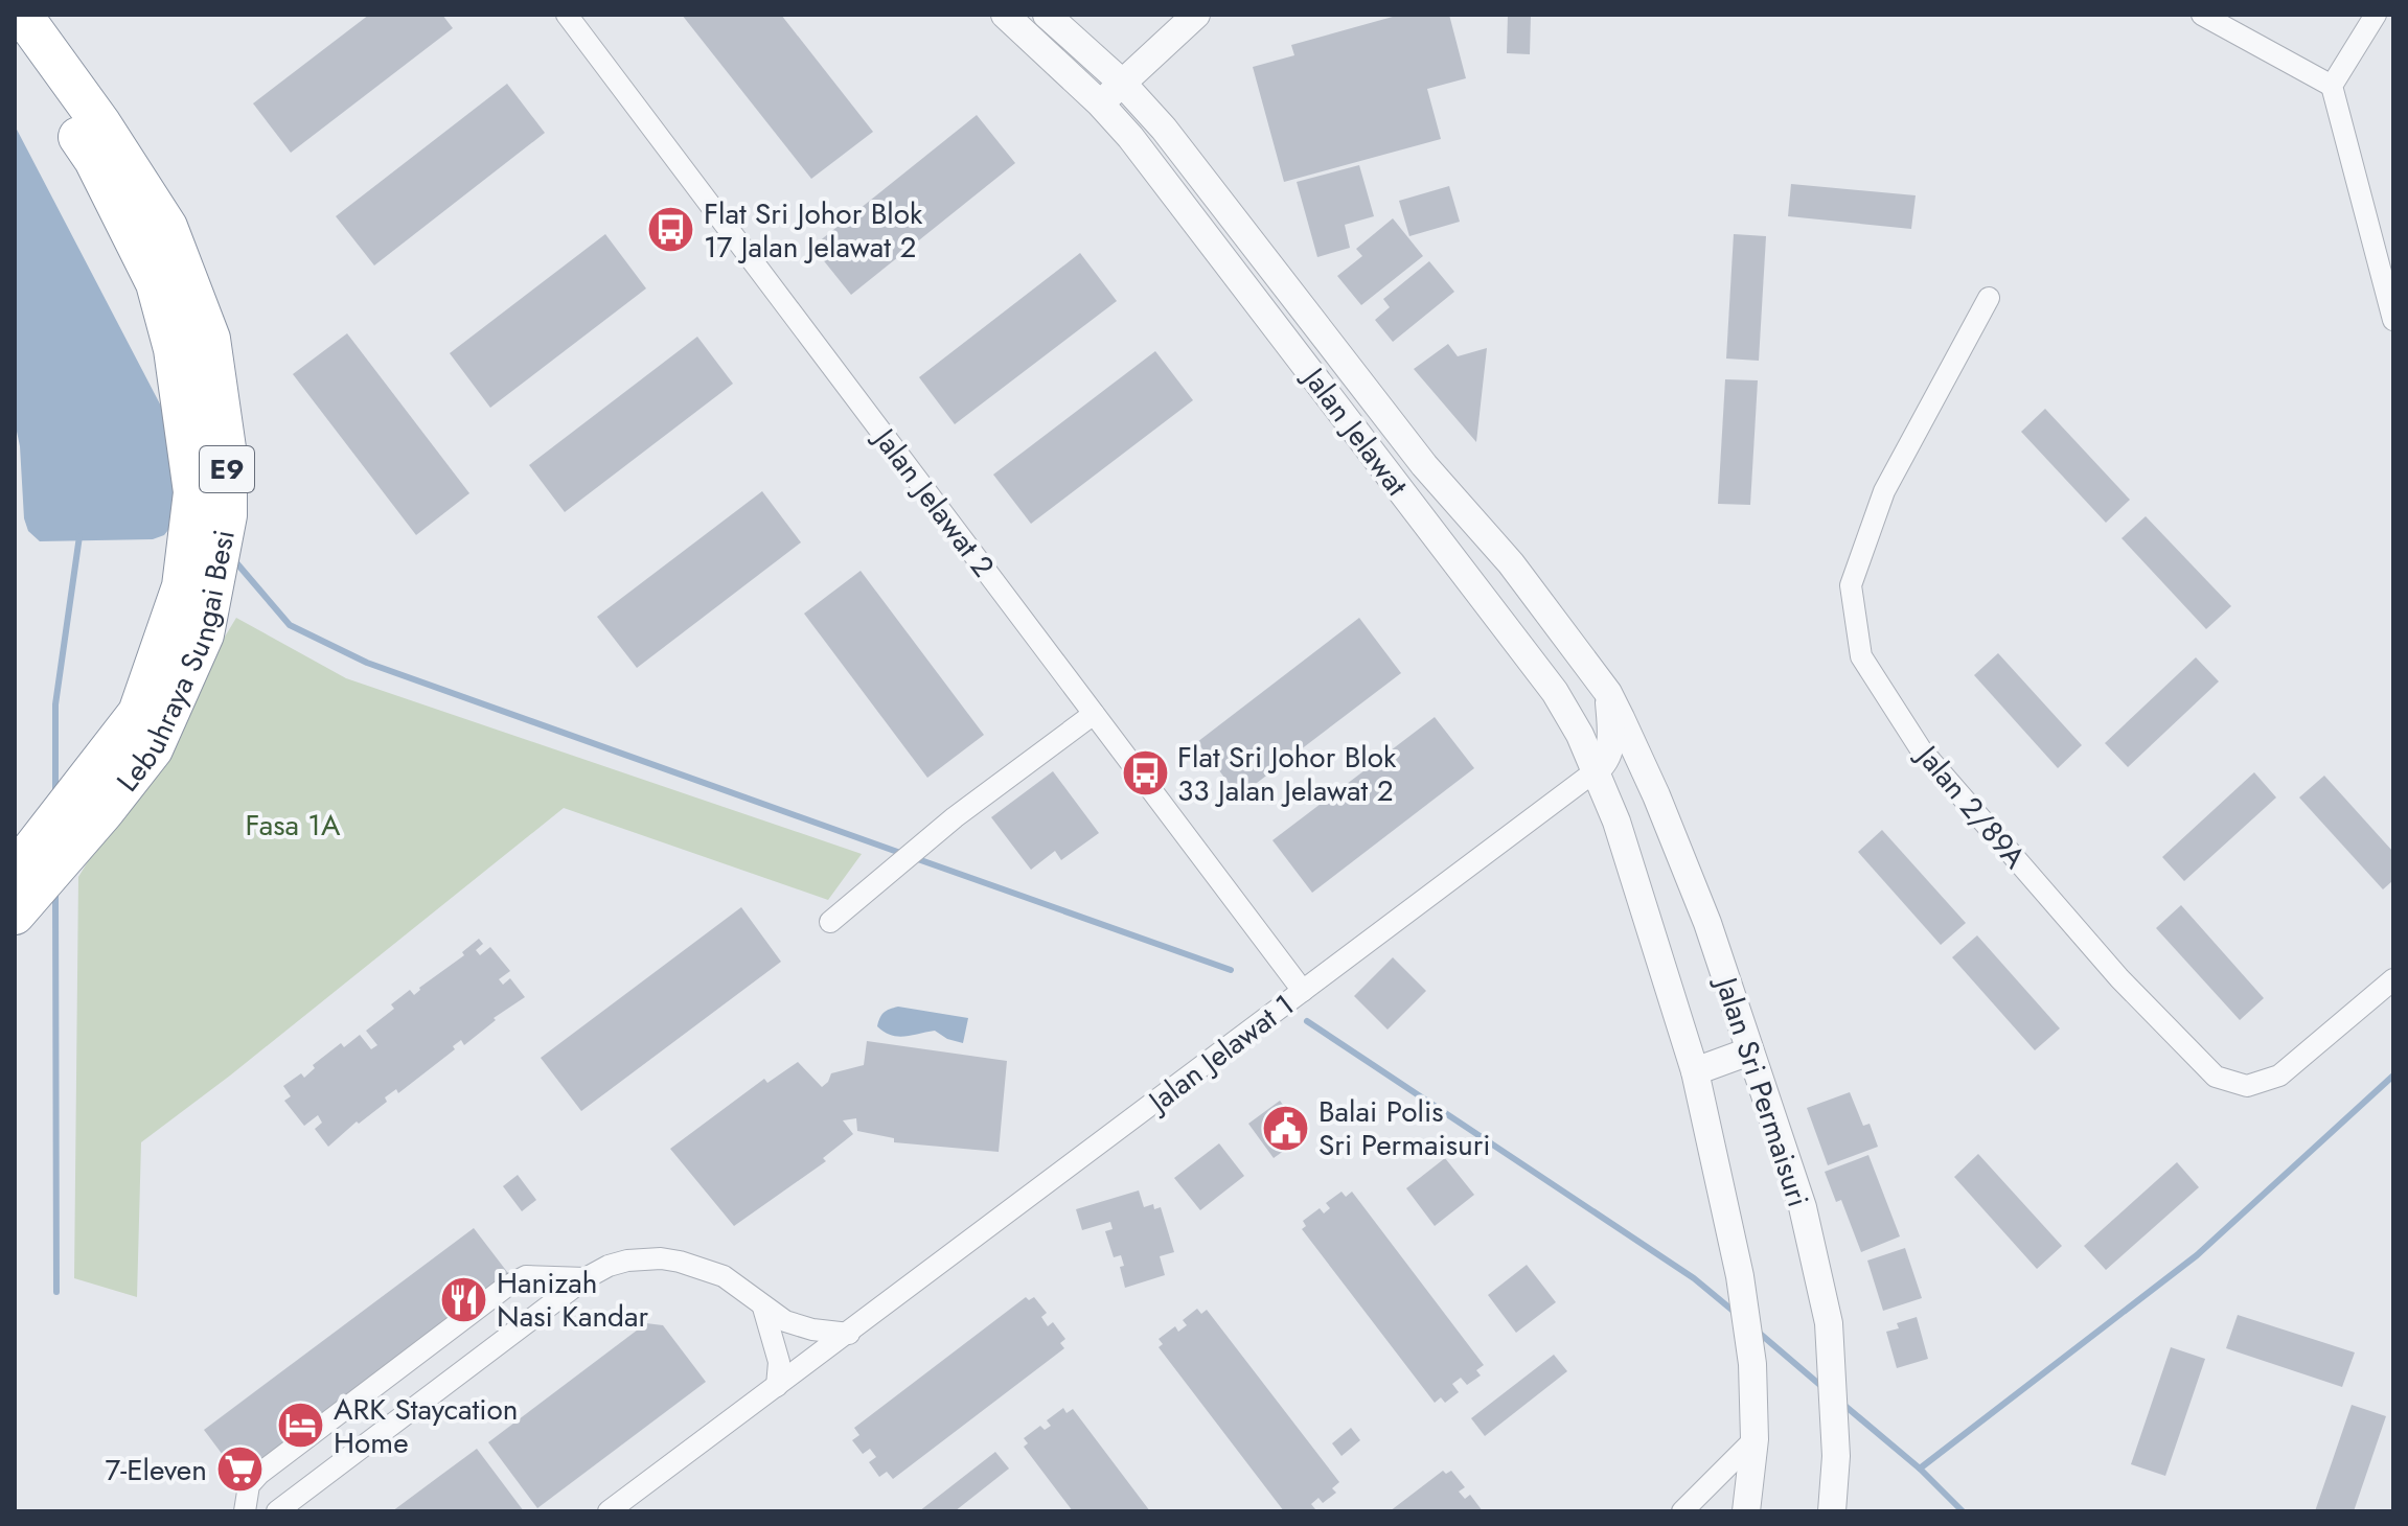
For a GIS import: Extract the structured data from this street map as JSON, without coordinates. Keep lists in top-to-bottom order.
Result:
{
  "streets": {
    "highway": ["E9", "Lebuhraya Sungai Besi"],
    "street": [
      "Jalan Jelawat",
      "Jalan Jelawat 2",
      "Jalan 2/89A",
      "Jalan Jelawat 1",
      "Jalan Sri Permaisuri"
    ]
  },
  "crossings": [
    ["Jalan Jelawat", "Jalan Jelawat 1"],
    ["Jalan Jelawat", "Jalan Sri Permaisuri"],
    ["Jalan Jelawat 2", "Jalan Jelawat 1"],
    ["Jalan Jelawat 1", "Jalan Sri Permaisuri"]
  ],
  "parks": ["Fasa 1A"],
  "places": {
    "bus stop": ["Flat Sri Johor Blok 17 Jalan Jelawat 2", "Flat Sri Johor Blok 33 Jalan Jelawat 2"],
    "public building": ["Balai Polis Sri Permaisuri"],
    "restaurant": ["Hanizah Nasi Kandar"],
    "hotel": ["ARK Staycation Home"],
    "supermarket": ["7-Eleven"]
  }
}
